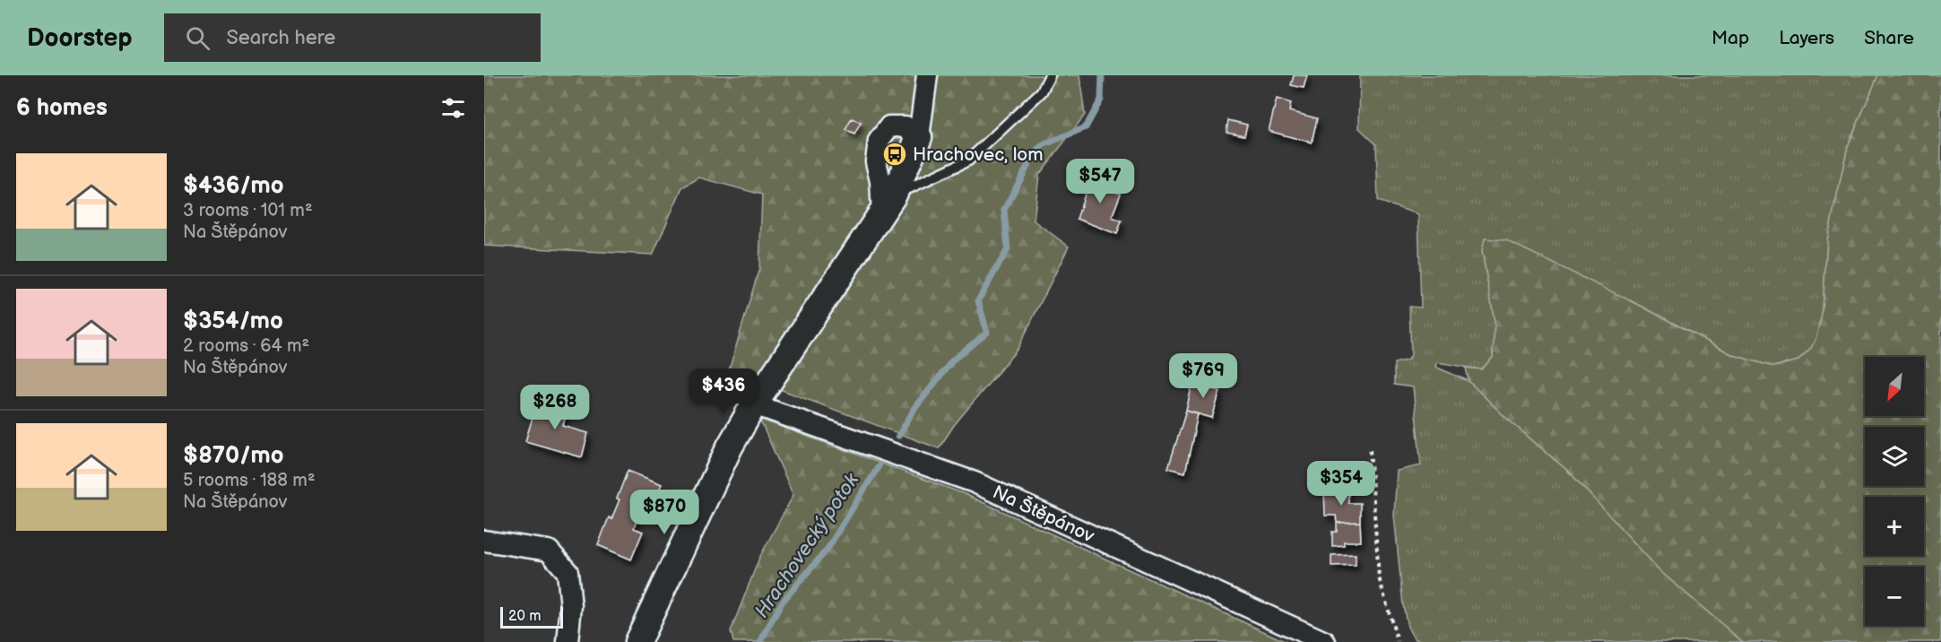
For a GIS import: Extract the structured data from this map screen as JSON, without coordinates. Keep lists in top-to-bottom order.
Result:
{
  "streets": {
    "street": ["Na Štěpánov"]
  },
  "water": ["Hrachovecký potok"],
  "places": {
    "bus stop": ["Hrachovec, lom"]
  },
  "scale_bar": "20 m",
  "north": "bottom left",
  "page": {
    "header": "Doorstep",
    "search": "Search here",
    "nav": ["Map", "Layers", "Share"],
    "heading": "6 homes",
    "list": [
      {
        "name": "$436/mo",
        "note": "3 rooms · 101 m² · Na Štěpánov"
      },
      {
        "name": "$354/mo",
        "note": "2 rooms · 64 m² · Na Štěpánov"
      },
      {
        "name": "$870/mo",
        "note": "5 rooms · 188 m² · Na Štěpánov"
      }
    ],
    "price": [
      "$547",
      "$769",
      "$436",
      "$268",
      "$354",
      "$870"
    ],
    "map_buttons": ["+", "−"],
    "scale": "20 m"
  }
}
